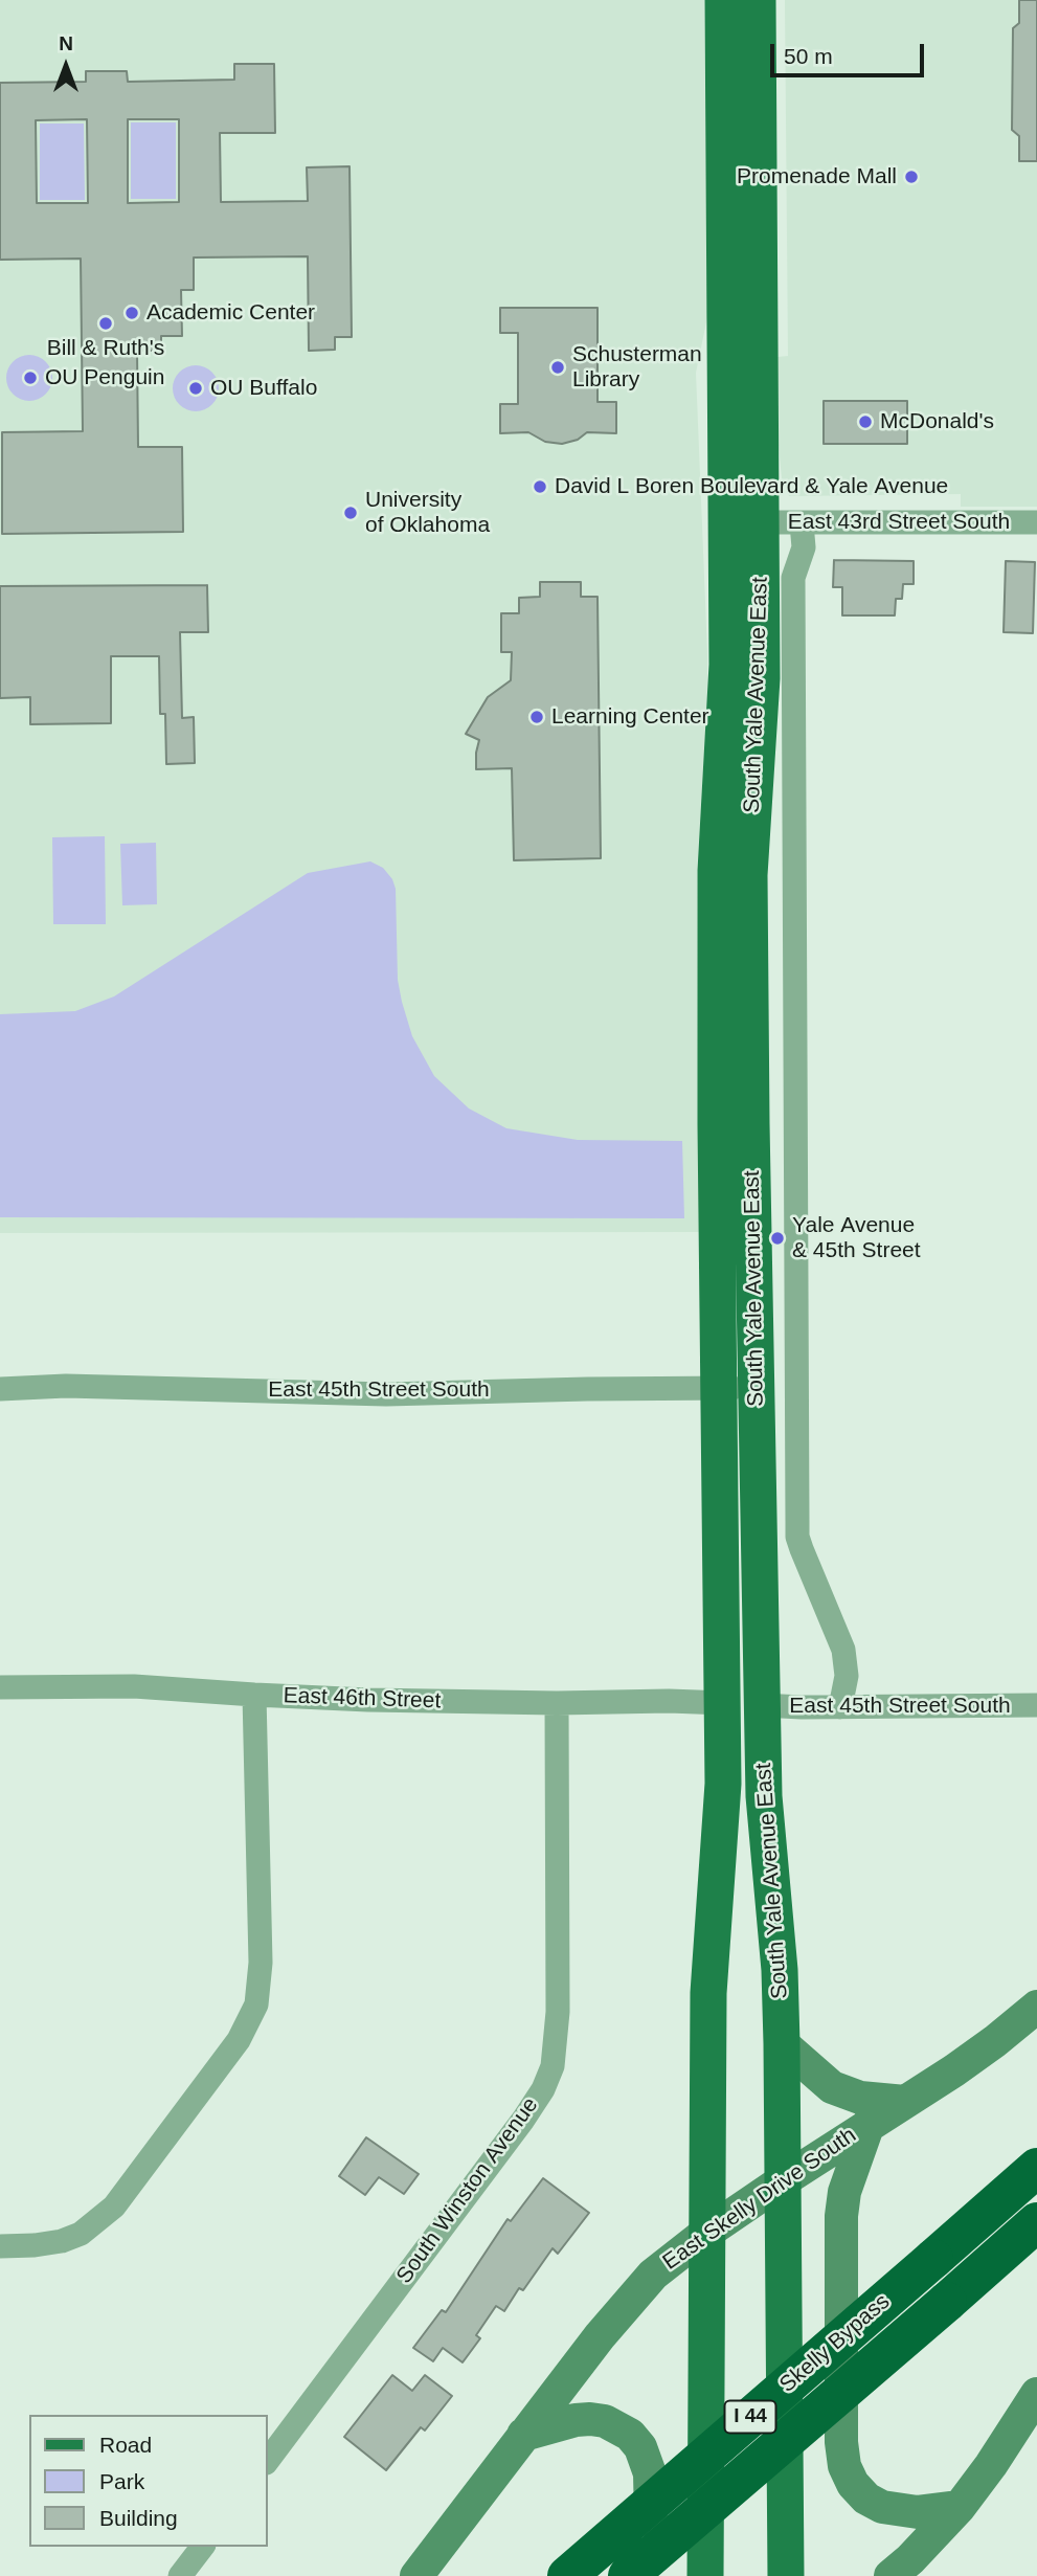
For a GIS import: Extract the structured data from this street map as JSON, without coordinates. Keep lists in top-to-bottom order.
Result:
{
  "streets": {
    "highway": ["Skelly Bypass", "I 44"],
    "main road": ["South Yale Avenue East", "East Skelly Drive South"],
    "street": [
      "East 43rd Street South",
      "East 45th Street South",
      "East 46th Street",
      "South Winston Avenue"
    ]
  },
  "crossings": [
    ["East 43rd Street South", "South Yale Avenue East"],
    ["South Yale Avenue East", "East 45th Street South"],
    ["South Yale Avenue East", "East 46th Street"],
    ["South Yale Avenue East", "East Skelly Drive South"],
    ["East 46th Street", "South Winston Avenue"]
  ],
  "places": [
    "Promenade Mall",
    "Academic Center",
    "Bill & Ruth's",
    "Schusterman Library",
    "OU Penguin",
    "OU Buffalo",
    "McDonald's",
    "David L Boren Boulevard & Yale Avenue",
    "University of Oklahoma",
    "Learning Center",
    "Yale Avenue & 45th Street"
  ],
  "legend": ["Road", "Park", "Building"],
  "scale_bar": "50 m",
  "north": "top"
}
